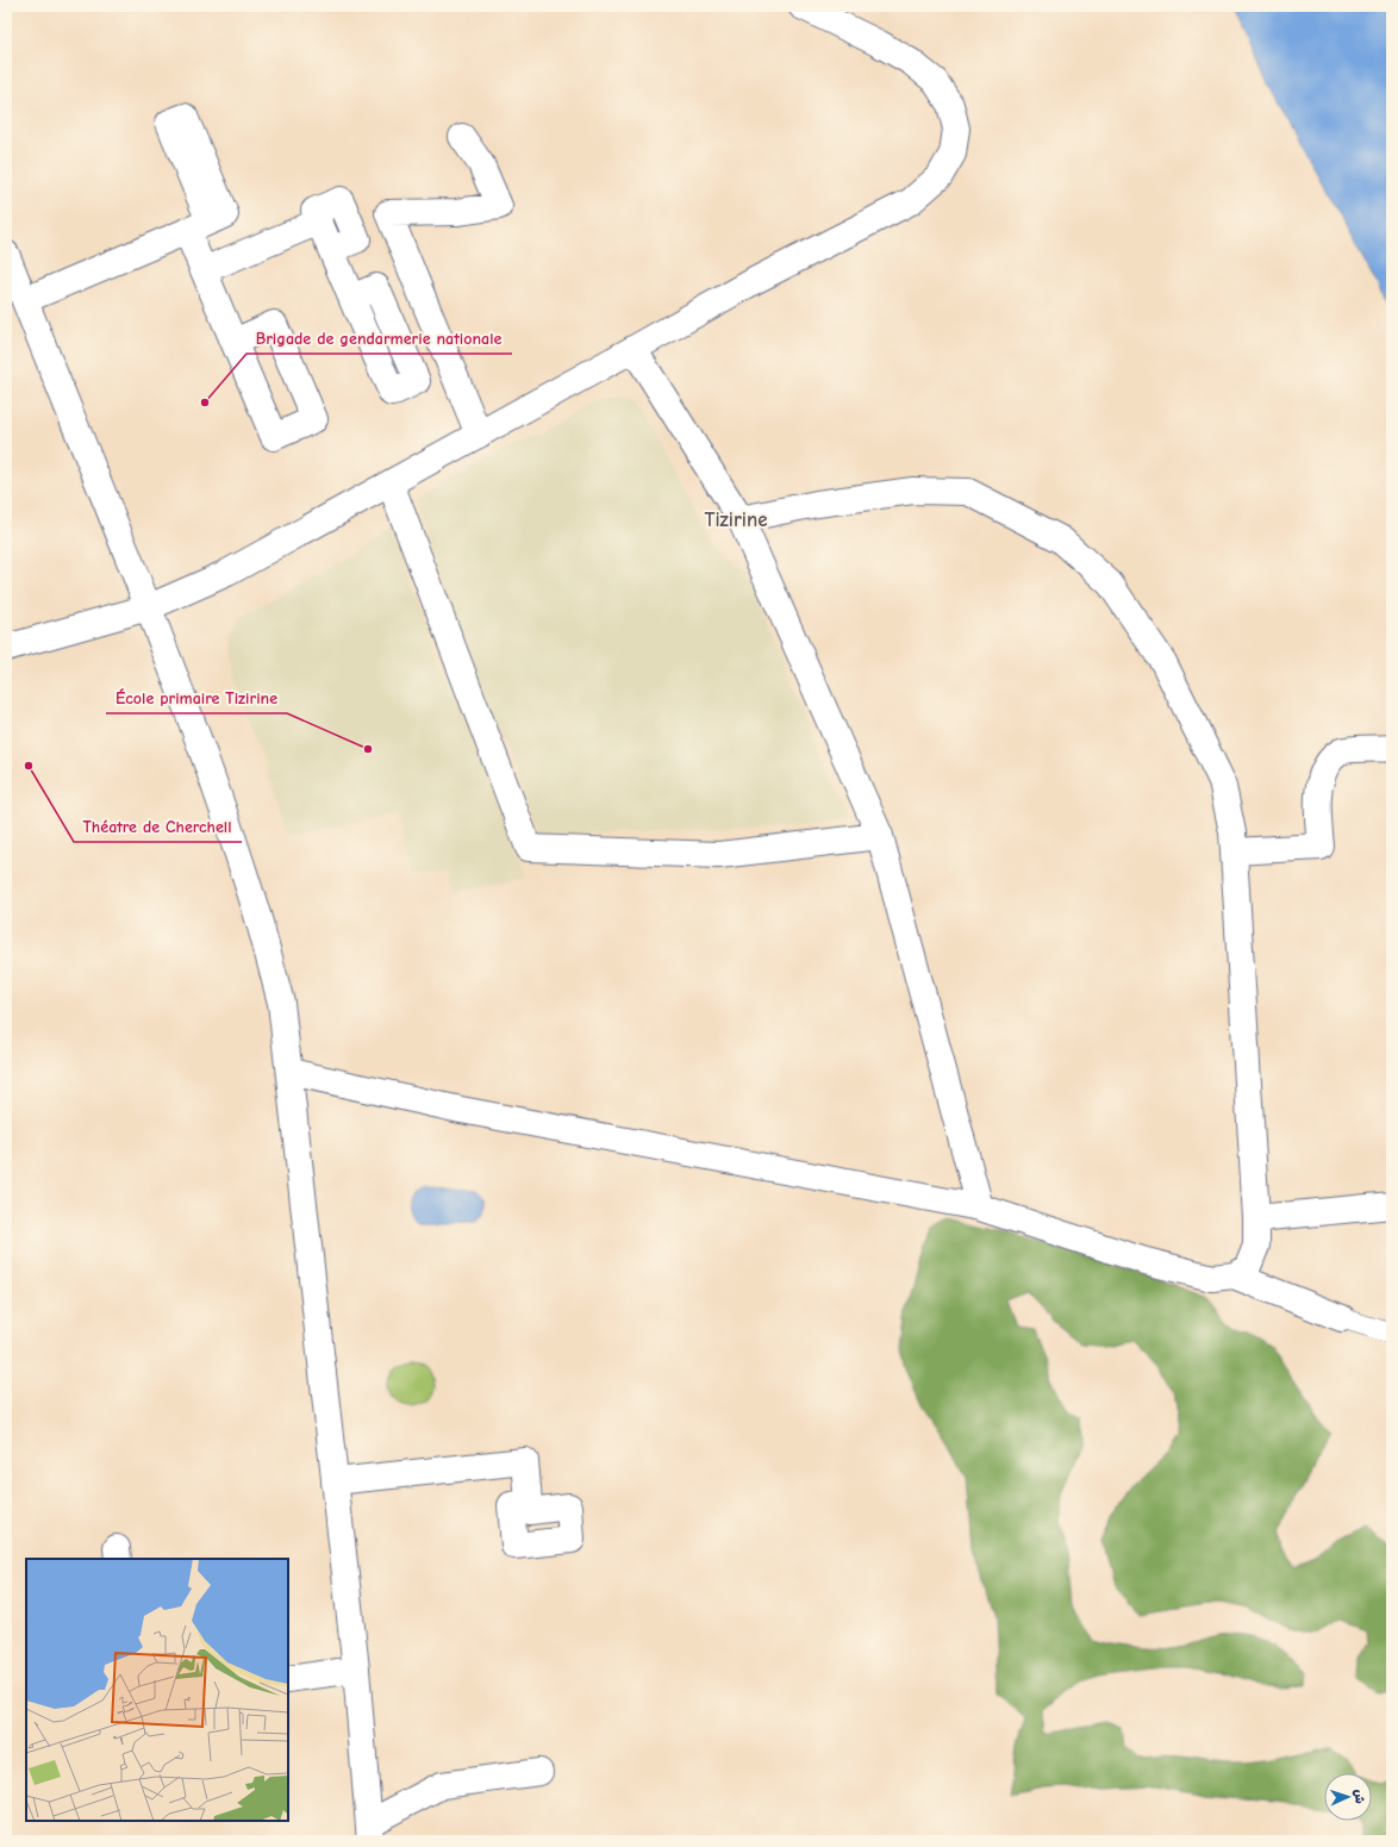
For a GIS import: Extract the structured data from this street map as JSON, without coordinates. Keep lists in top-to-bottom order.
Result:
{
  "districts": ["Tizirine"],
  "places": ["Brigade de gendarmerie nationale", "École primaire Tizirine", "Théatre de Cherchell"],
  "north": "right"
}
